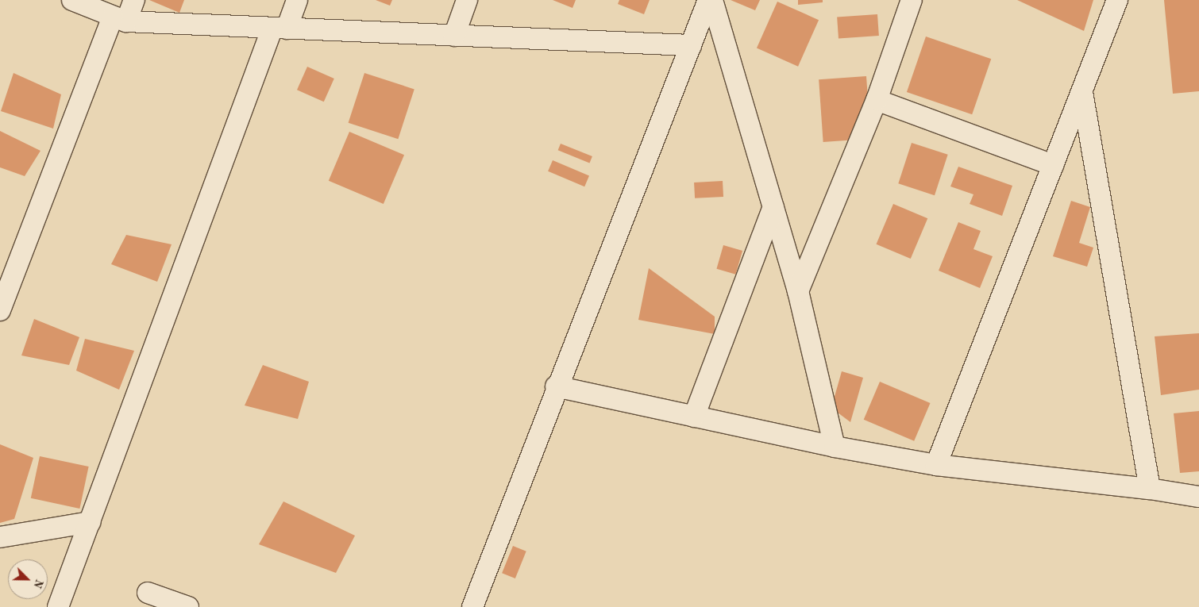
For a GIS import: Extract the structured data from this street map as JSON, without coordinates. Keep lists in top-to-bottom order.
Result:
{
  "north": "bottom right"
}
